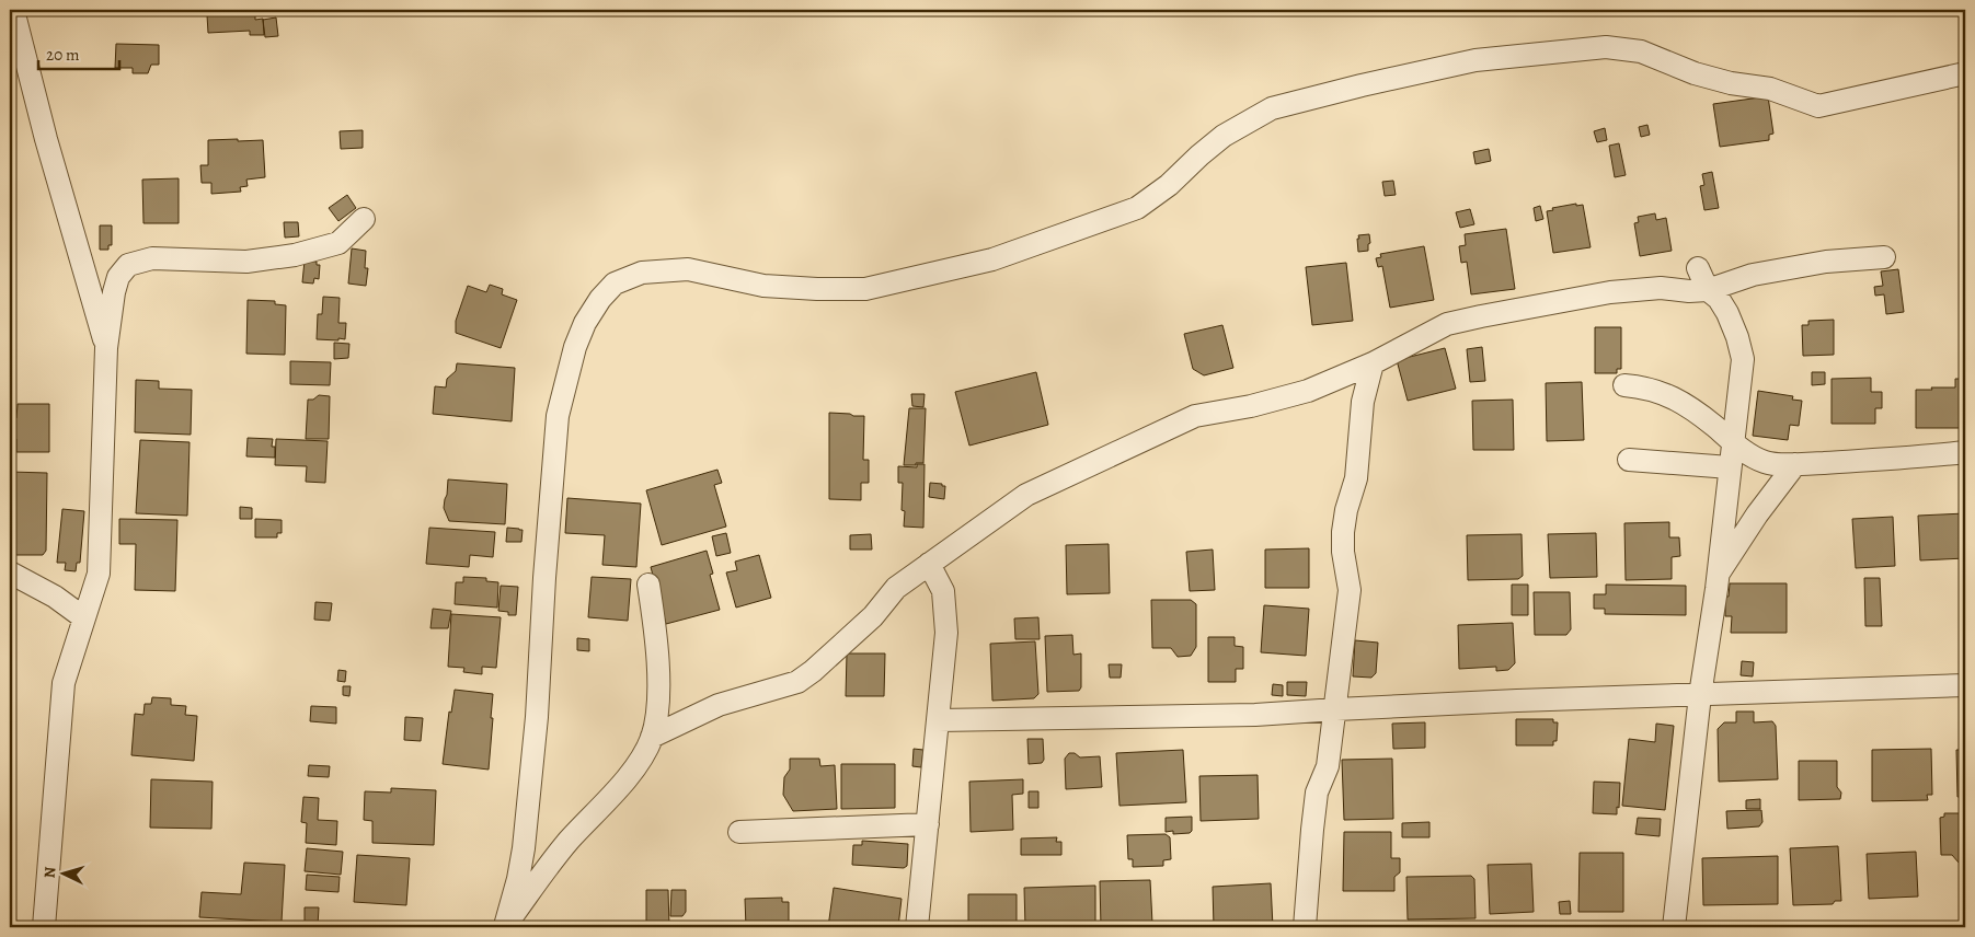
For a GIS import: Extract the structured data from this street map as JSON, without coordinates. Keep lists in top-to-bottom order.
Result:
{
  "scale_bar": "20 m",
  "north": "left"
}
